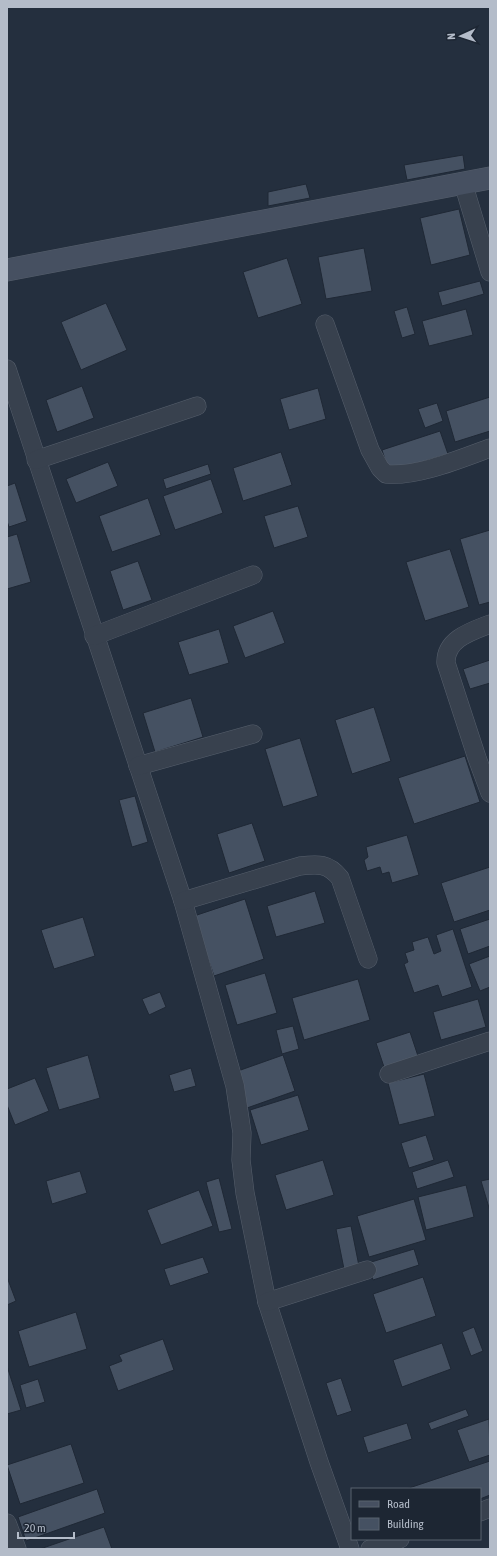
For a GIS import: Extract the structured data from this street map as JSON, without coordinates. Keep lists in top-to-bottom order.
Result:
{
  "legend": ["Road", "Building"],
  "scale_bar": "20 m",
  "north": "left"
}
